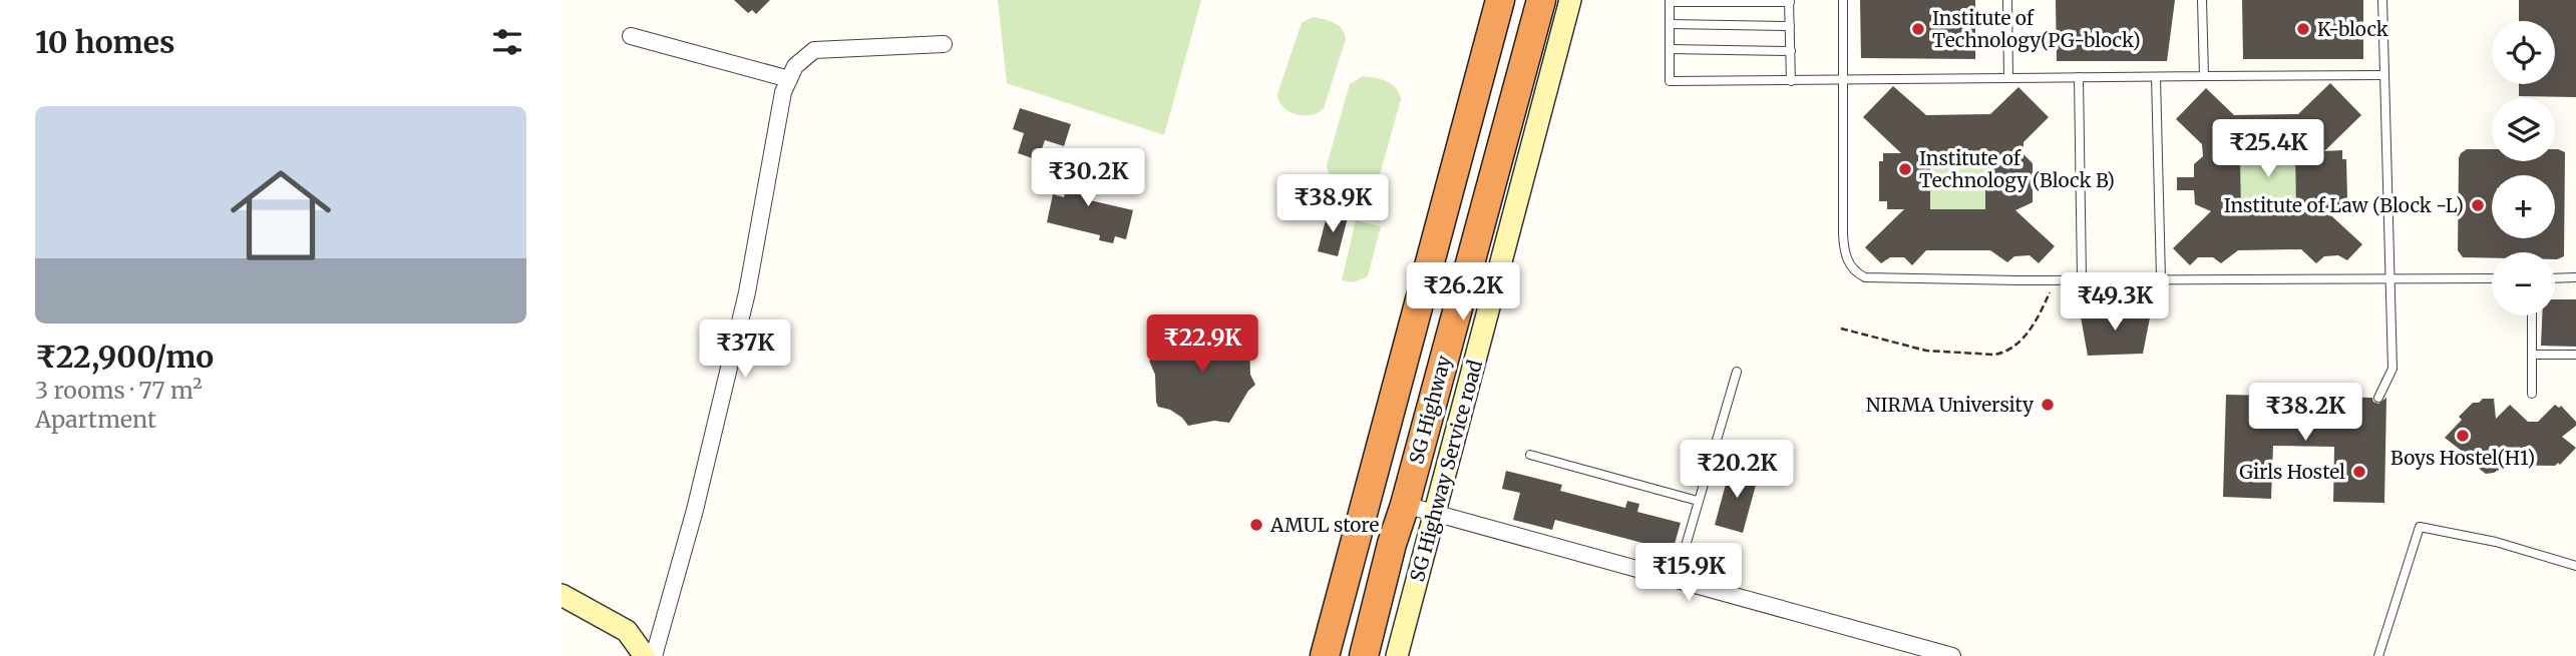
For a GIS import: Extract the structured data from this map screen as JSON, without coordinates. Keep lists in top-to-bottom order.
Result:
{
  "streets": {
    "highway": ["SG Highway"],
    "street": ["SG Highway Service road"]
  },
  "places": [
    "Institute of Technology(PG-block)",
    "K-block",
    "Institute of Technology (Block B)",
    "Institute of Law (Block -L)",
    "NIRMA University",
    "Boys Hostel(H1)",
    "Girls Hostel",
    "AMUL store"
  ],
  "page": {
    "heading": "10 homes",
    "map_buttons": ["+", "−"],
    "list": [
      {
        "name": "₹22,900/mo",
        "note": "3 rooms · 77 m² · Apartment"
      }
    ],
    "price": [
      "₹25.4K",
      "₹30.2K",
      "₹38.9K",
      "₹26.2K",
      "₹49.3K",
      "₹22.9K",
      "₹37K",
      "₹38.2K",
      "₹20.2K",
      "₹15.9K"
    ]
  }
}
